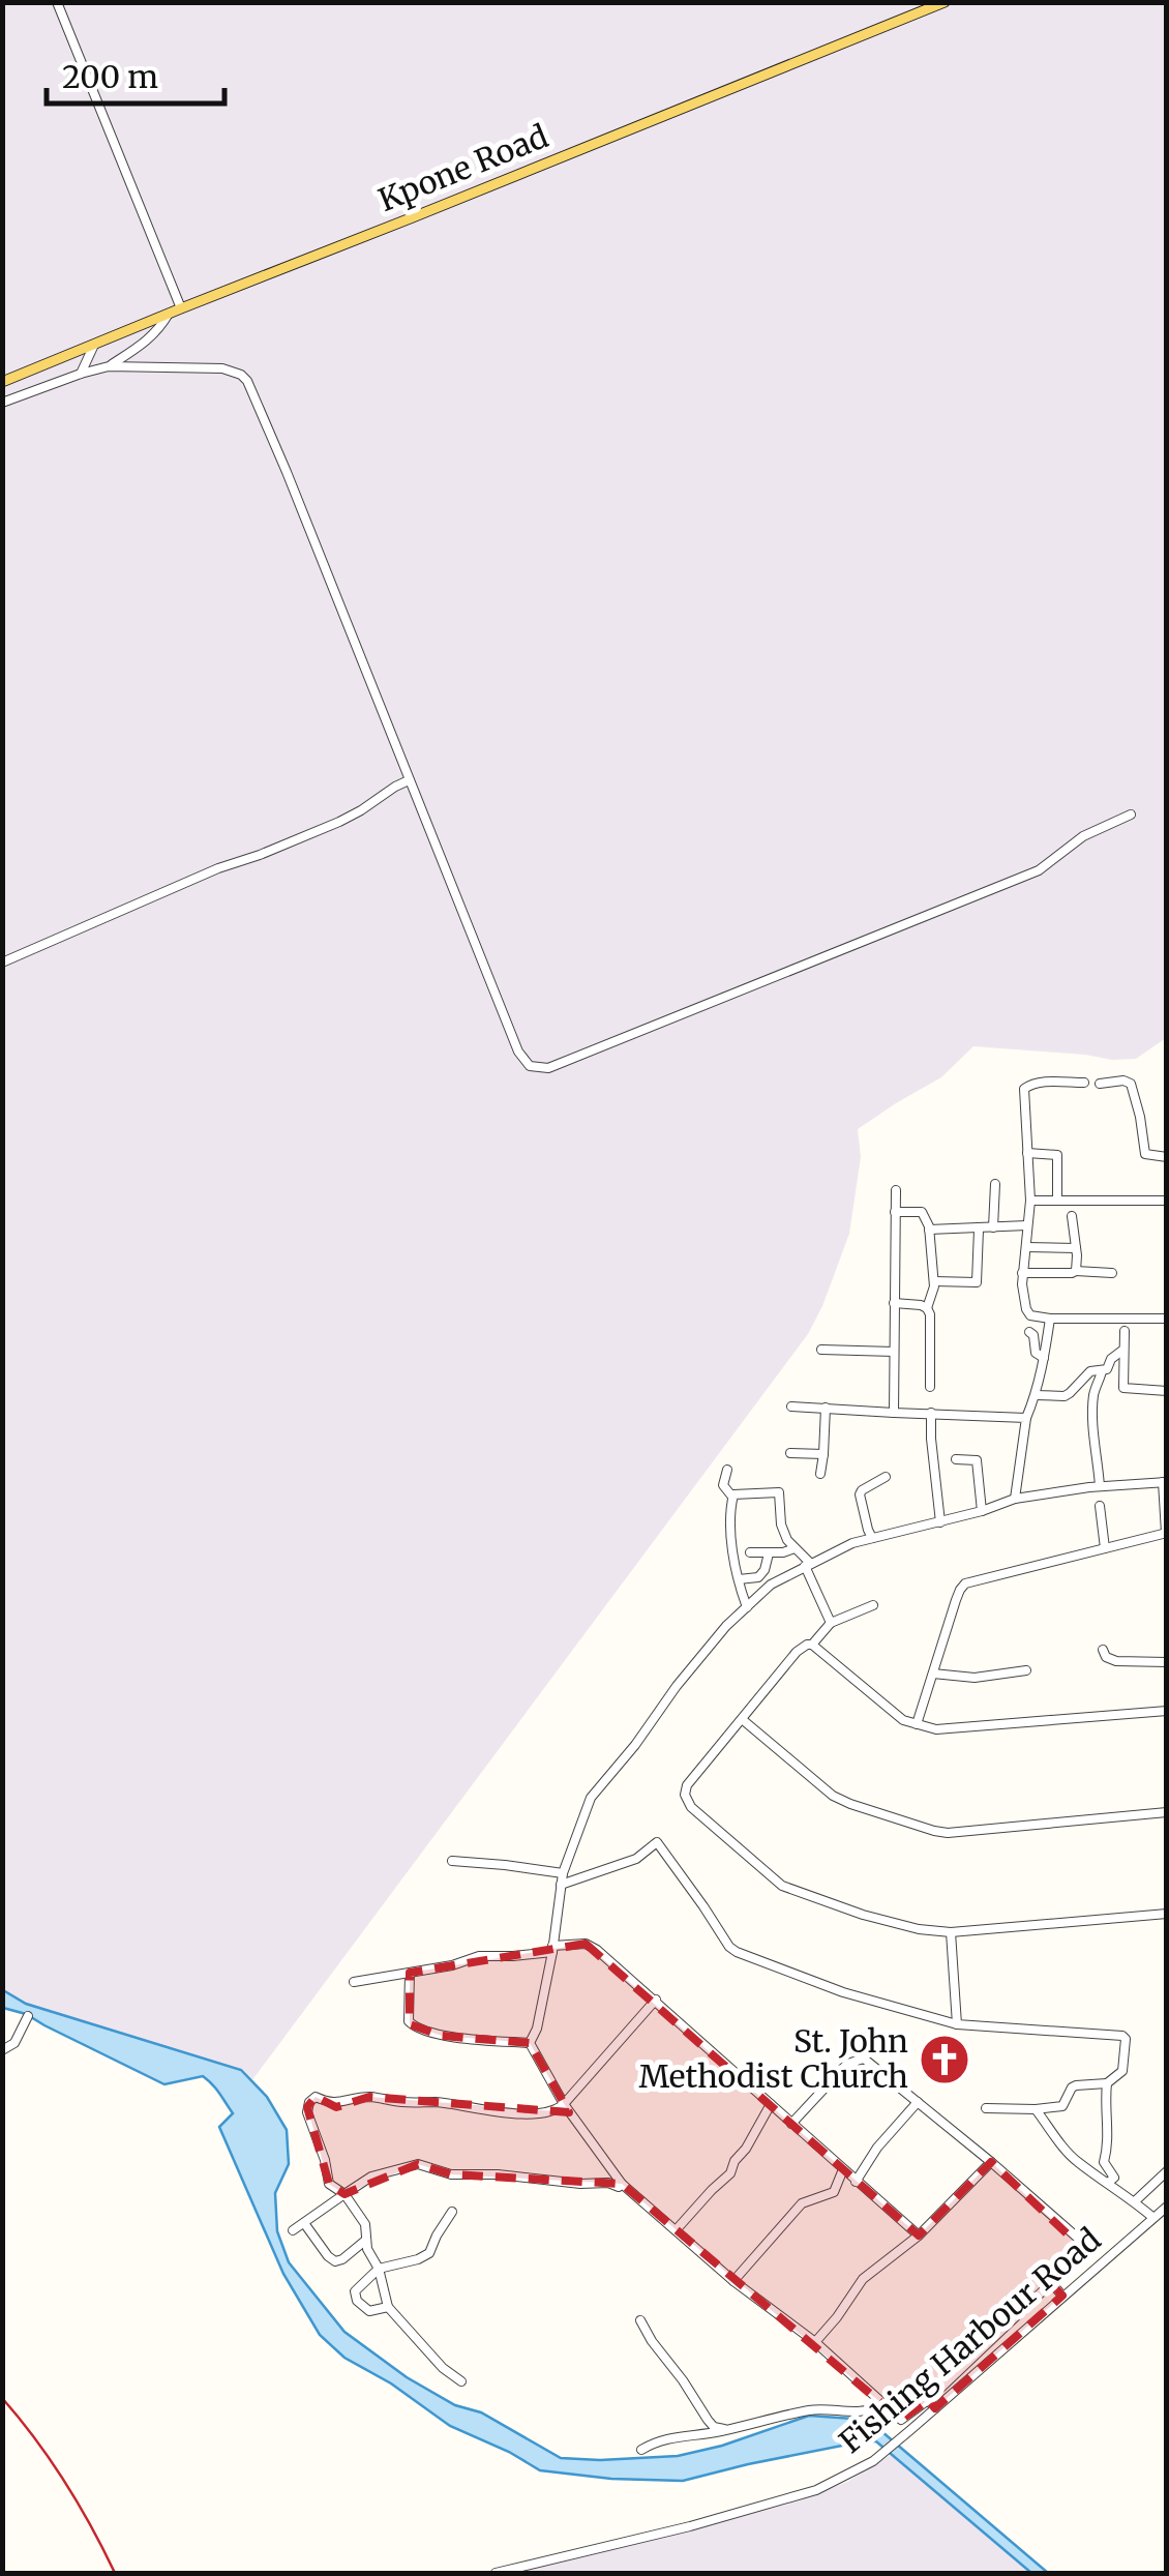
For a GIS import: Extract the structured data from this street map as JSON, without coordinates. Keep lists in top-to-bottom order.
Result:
{
  "streets": {
    "main road": ["Kpone Road"],
    "street": ["Fishing Harbour Road"]
  },
  "places": {
    "church": ["St. John Methodist Church"]
  },
  "scale_bar": "200 m"
}
